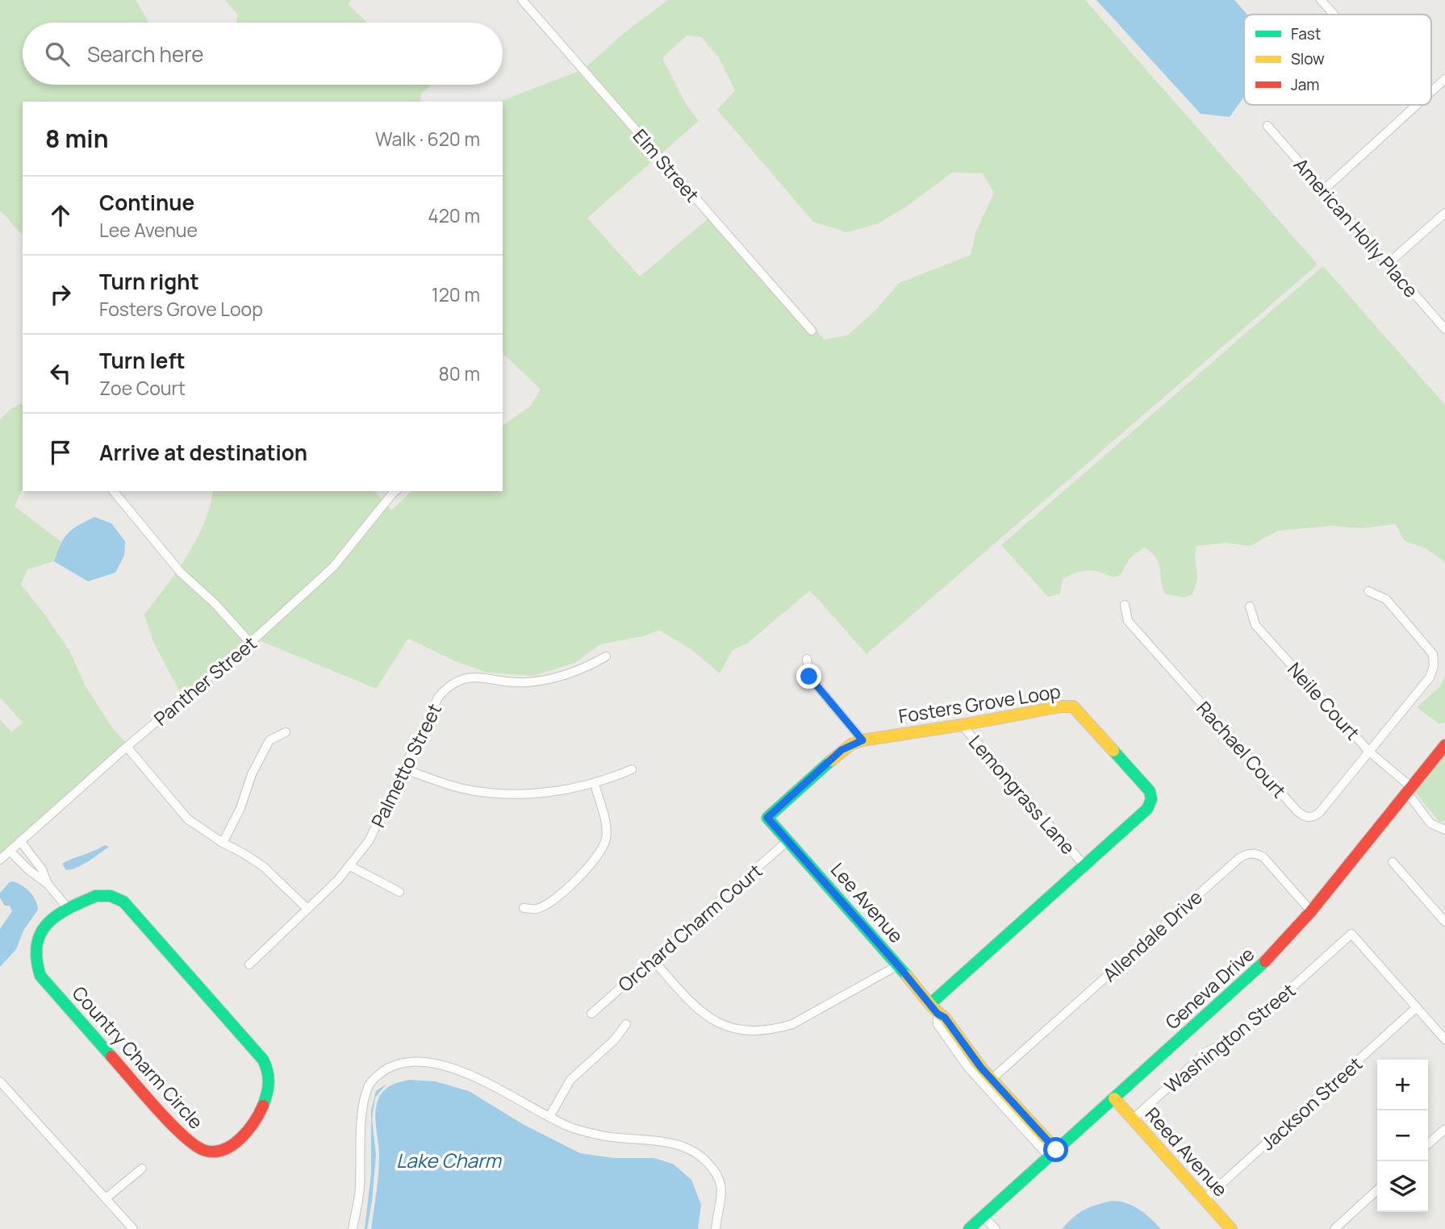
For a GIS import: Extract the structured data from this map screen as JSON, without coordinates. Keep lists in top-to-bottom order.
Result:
{
  "streets": {
    "street": [
      "Elm Street",
      "American Holly Place",
      "Panther Street",
      "Neile Court",
      "Fosters Grove Loop",
      "Rachael Court",
      "Palmetto Street",
      "Lemongrass Lane",
      "Lee Avenue",
      "Orchard Charm Court",
      "Allendale Drive",
      "Geneva Drive",
      "Washington Street",
      "Country Charm Circle",
      "Jackson Street",
      "Reed Avenue"
    ]
  },
  "crossings": [
    ["Neile Court", "Rachael Court"],
    ["Neile Court", "Geneva Drive"],
    ["Fosters Grove Loop", "Lemongrass Lane"],
    ["Fosters Grove Loop", "Lee Avenue"],
    ["Lee Avenue", "Orchard Charm Court"],
    ["Lee Avenue", "Allendale Drive"],
    ["Lee Avenue", "Geneva Drive"],
    ["Allendale Drive", "Geneva Drive"],
    ["Geneva Drive", "Reed Avenue"],
    ["Washington Street", "Jackson Street"],
    ["Washington Street", "Reed Avenue"],
    ["Jackson Street", "Reed Avenue"]
  ],
  "water": ["Lake Charm"],
  "legend": ["Fast", "Slow", "Jam"],
  "page": {
    "search": "Search here",
    "heading": ["8 min", "Walk · 620 m"],
    "list": [
      ["Continue", "Lee Avenue", "420 m"],
      ["Turn right", "Fosters Grove Loop", "120 m"],
      ["Turn left", "Zoe Court", "80 m"],
      "Arrive at destination"
    ],
    "map_buttons": ["+", "−"]
  }
}
